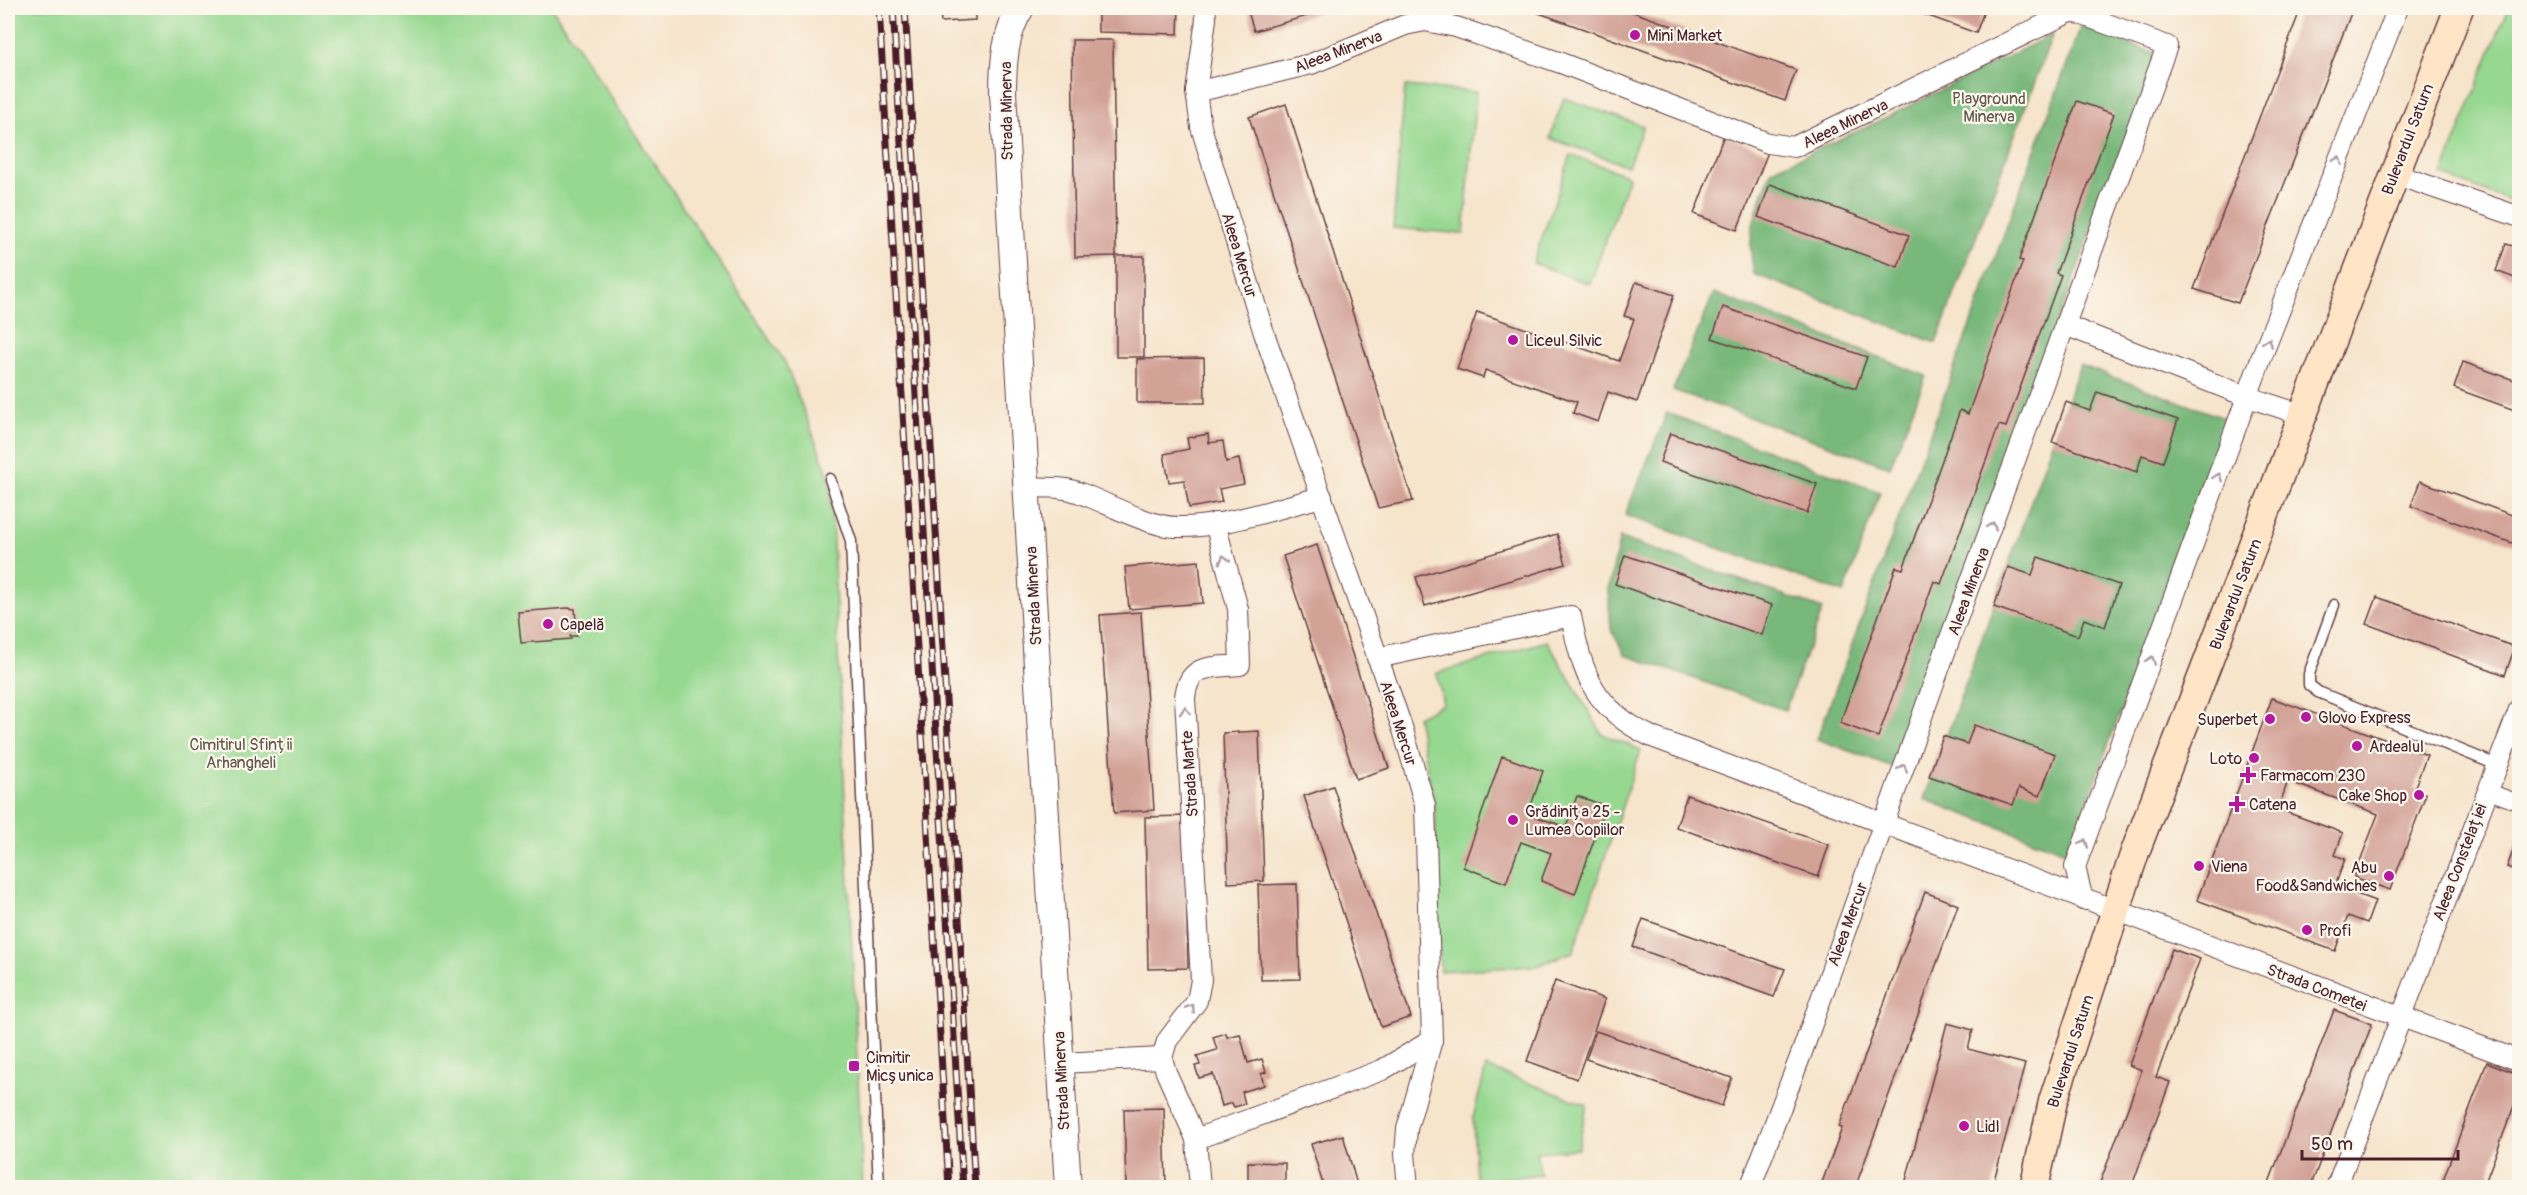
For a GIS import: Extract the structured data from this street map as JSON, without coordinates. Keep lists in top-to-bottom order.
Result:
{
  "streets": {
    "main road": ["Bulevardul Saturn"],
    "street": [
      "Aleea Minerva",
      "Strada Minerva",
      "Aleea Mercur",
      "Strada Marte",
      "Aleea Constelației",
      "Strada Cometei"
    ]
  },
  "crossings": [
    ["Aleea Minerva", "Aleea Mercur"],
    ["Aleea Minerva", "Strada Cometei"],
    ["Bulevardul Saturn", "Strada Cometei"],
    ["Aleea Mercur", "Strada Cometei"],
    ["Aleea Constelației", "Strada Cometei"]
  ],
  "one_way": ["Strada Marte"],
  "parks": ["Playground Minerva", "Cimitirul Sfinții Arhangheli"],
  "places": {
    "other": [
      "Mini Market",
      "Liceul Silvic",
      "Capelă",
      "Glovo Express",
      "Superbet",
      "Ardealul",
      "Loto",
      "Cake Shop",
      "Grădinița 25 - Lumea Copiilor",
      "Viena",
      "Abu Food&Sandwiches",
      "Profi",
      "Lidl"
    ],
    "health": ["Farmacom 230", "Catena"],
    "transit": ["Cimitir Micșunica"]
  },
  "scale_bar": "50 m"
}
